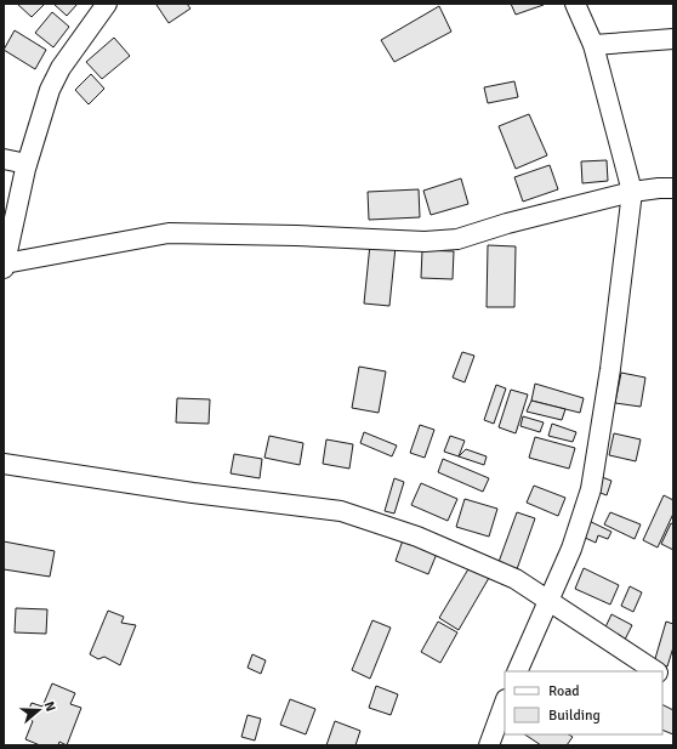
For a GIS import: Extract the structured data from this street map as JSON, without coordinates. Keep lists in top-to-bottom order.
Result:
{
  "legend": ["Road", "Building"],
  "north": "right"
}
